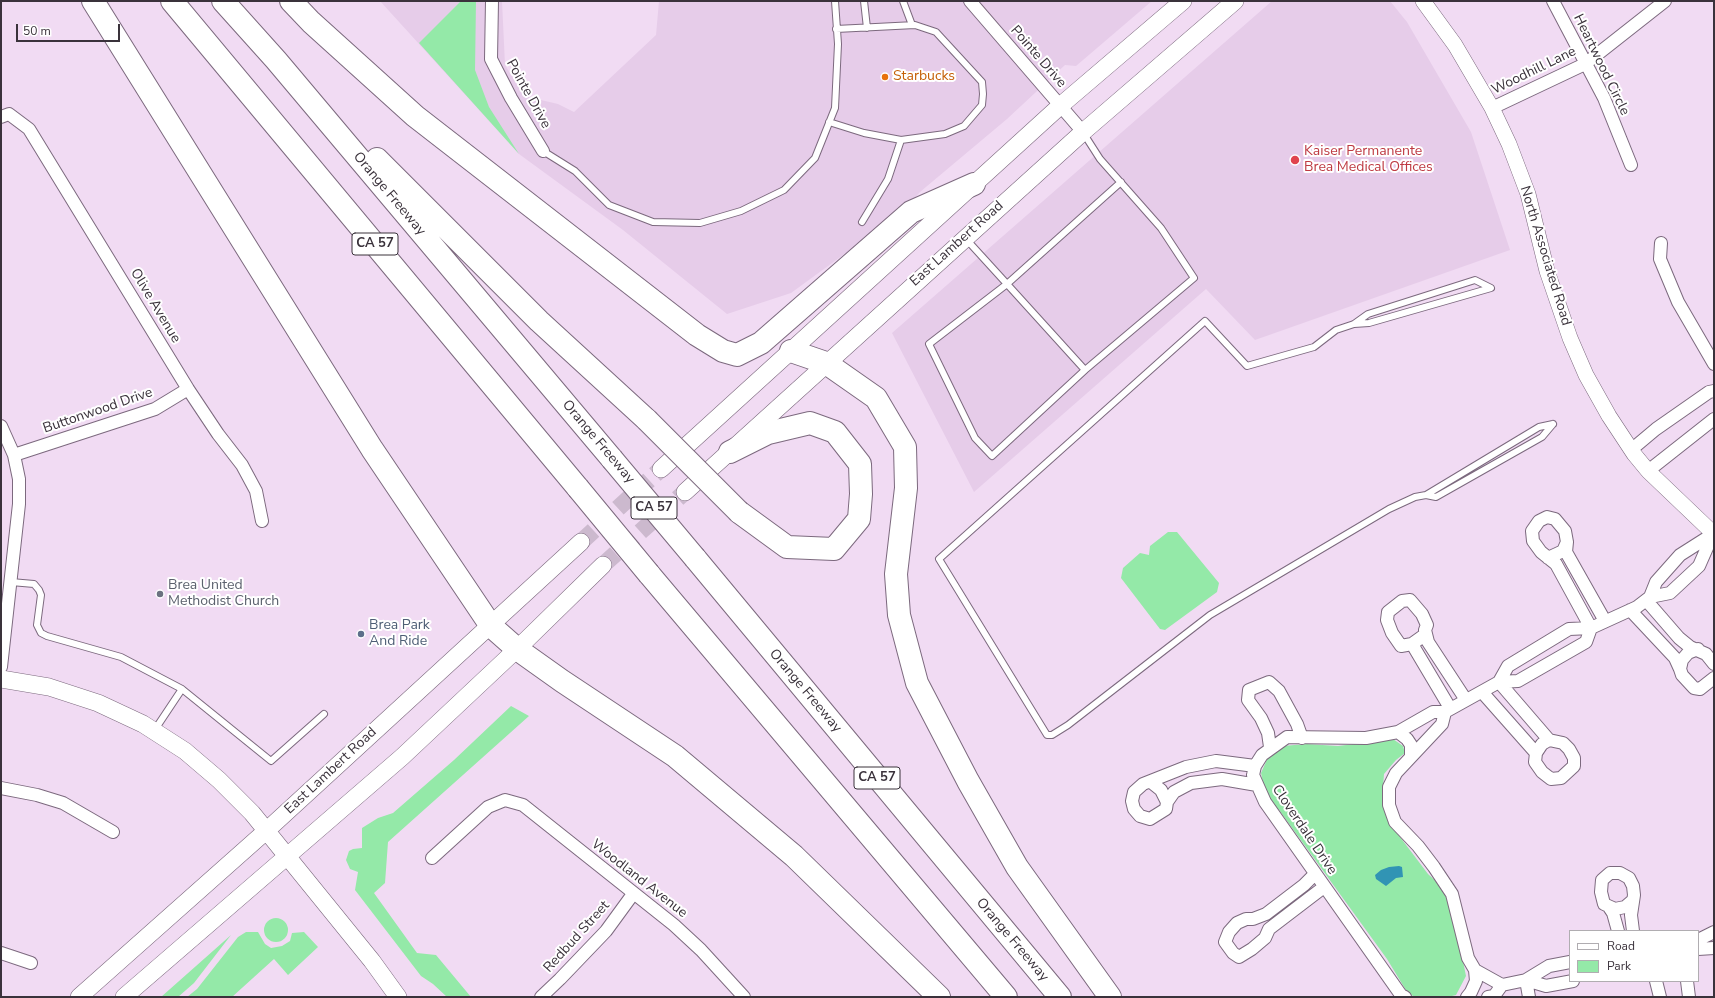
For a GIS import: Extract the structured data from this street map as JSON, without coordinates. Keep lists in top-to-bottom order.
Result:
{
  "streets": {
    "highway": ["Orange Freeway", "CA 57"],
    "main road": ["East Lambert Road"],
    "street": [
      "Pointe Drive",
      "Heartwood Circle",
      "Woodhill Lane",
      "North Associated Road",
      "Olive Avenue",
      "Buttonwood Drive",
      "Cloverdale Drive",
      "Woodland Avenue",
      "Redbud Street"
    ]
  },
  "crossings": [
    ["Pointe Drive", "East Lambert Road"],
    ["Heartwood Circle", "Woodhill Lane"],
    ["Woodhill Lane", "North Associated Road"],
    ["Olive Avenue", "Buttonwood Drive"],
    ["Woodland Avenue", "Redbud Street"]
  ],
  "places": [
    "Starbucks",
    "Kaiser Permanente Brea Medical Offices",
    "Brea United Methodist Church",
    "Brea Park And Ride"
  ],
  "legend": ["Road", "Park"],
  "scale_bar": "50 m"
}
